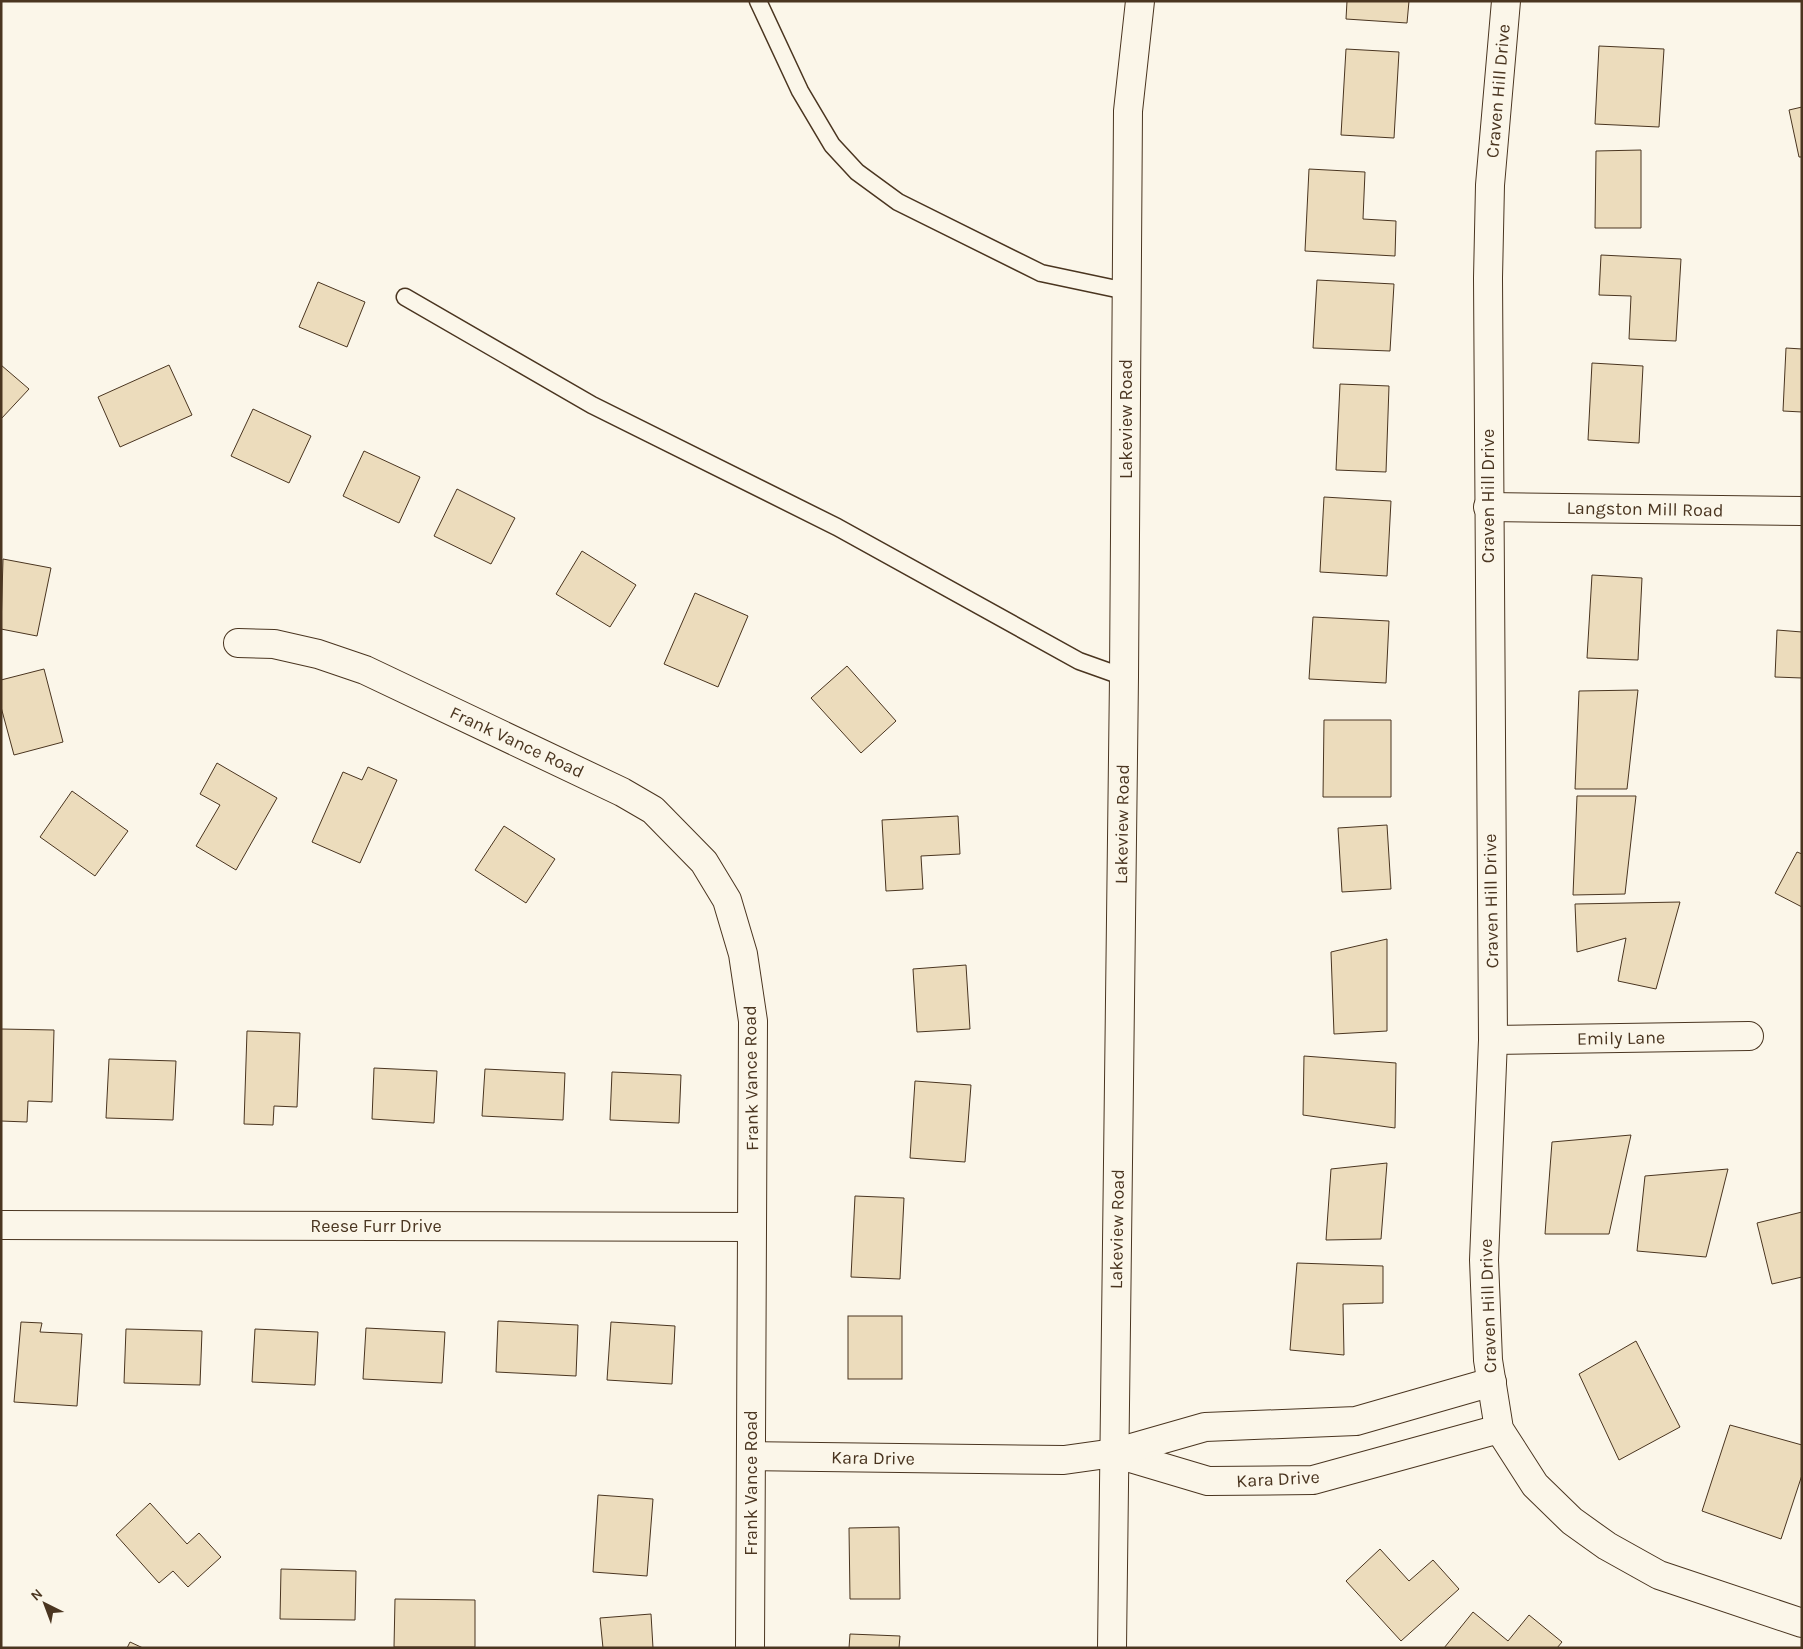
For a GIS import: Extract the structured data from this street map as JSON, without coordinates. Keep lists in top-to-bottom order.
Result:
{
  "streets": {
    "street": [
      "Craven Hill Drive",
      "Lakeview Road",
      "Langston Mill Road",
      "Frank Vance Road",
      "Emily Lane",
      "Reese Furr Drive",
      "Kara Drive"
    ]
  },
  "crossings": [
    ["Craven Hill Drive", "Langston Mill Road"],
    ["Craven Hill Drive", "Emily Lane"],
    ["Craven Hill Drive", "Kara Drive"],
    ["Lakeview Road", "Kara Drive"],
    ["Frank Vance Road", "Reese Furr Drive"],
    ["Frank Vance Road", "Kara Drive"]
  ],
  "north": "top left"
}
